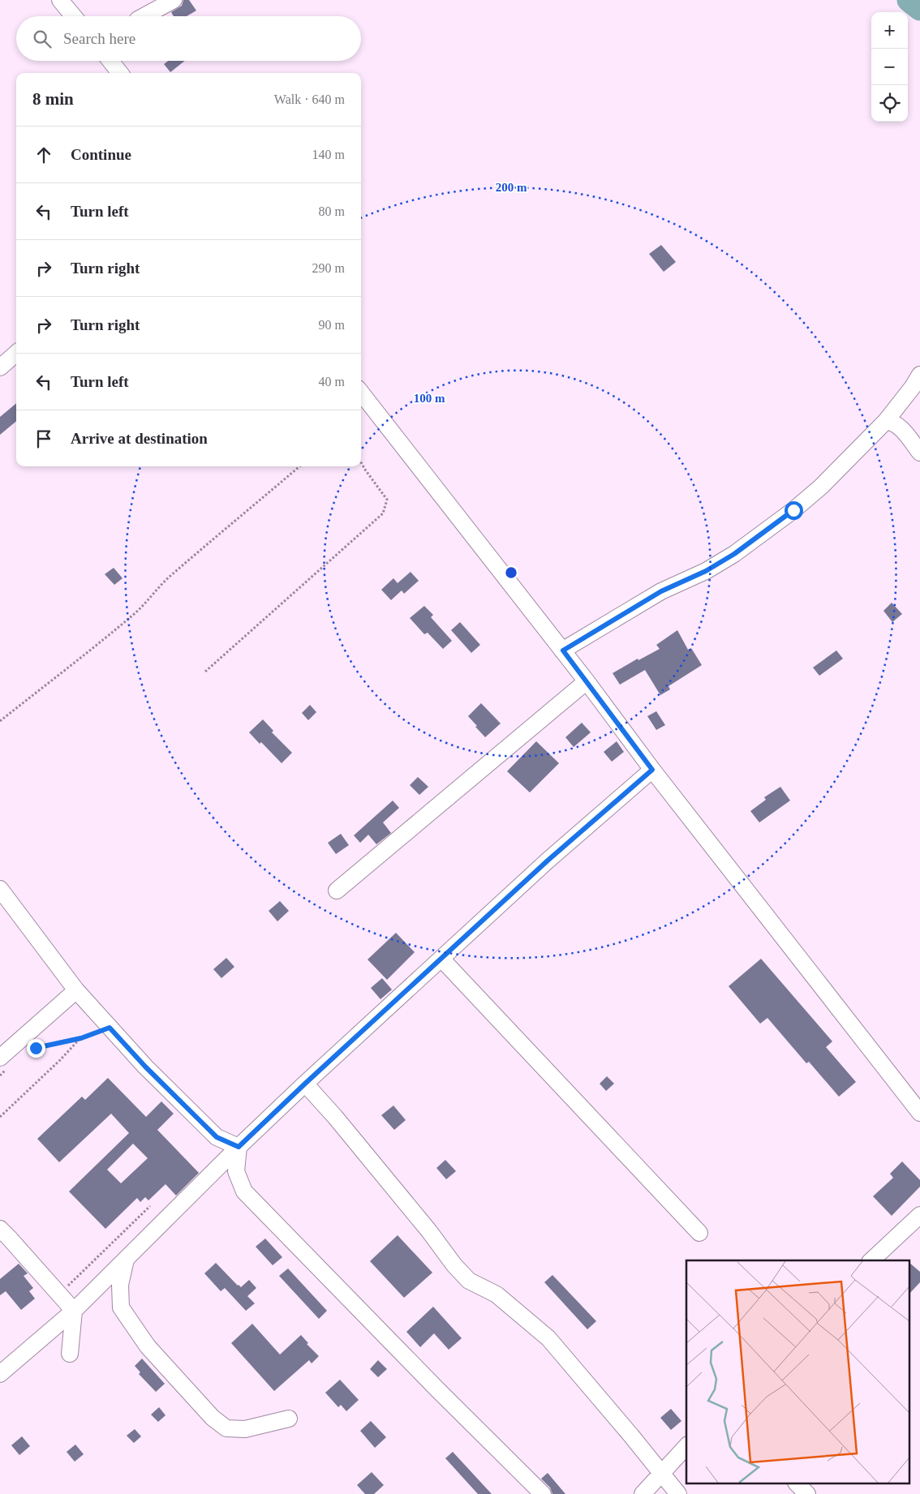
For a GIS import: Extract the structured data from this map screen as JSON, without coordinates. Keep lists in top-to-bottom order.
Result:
{
  "page": {
    "map_buttons": ["+", "−"],
    "search": "Search here",
    "heading": ["8 min", "Walk · 640 m"],
    "list": [
      ["Continue", "140 m"],
      ["Turn left", "80 m"],
      ["Turn right", "290 m"],
      ["Turn right", "90 m"],
      ["Turn left", "40 m"],
      "Arrive at destination"
    ]
  },
  "rings": ["200 m", "100 m"]
}
